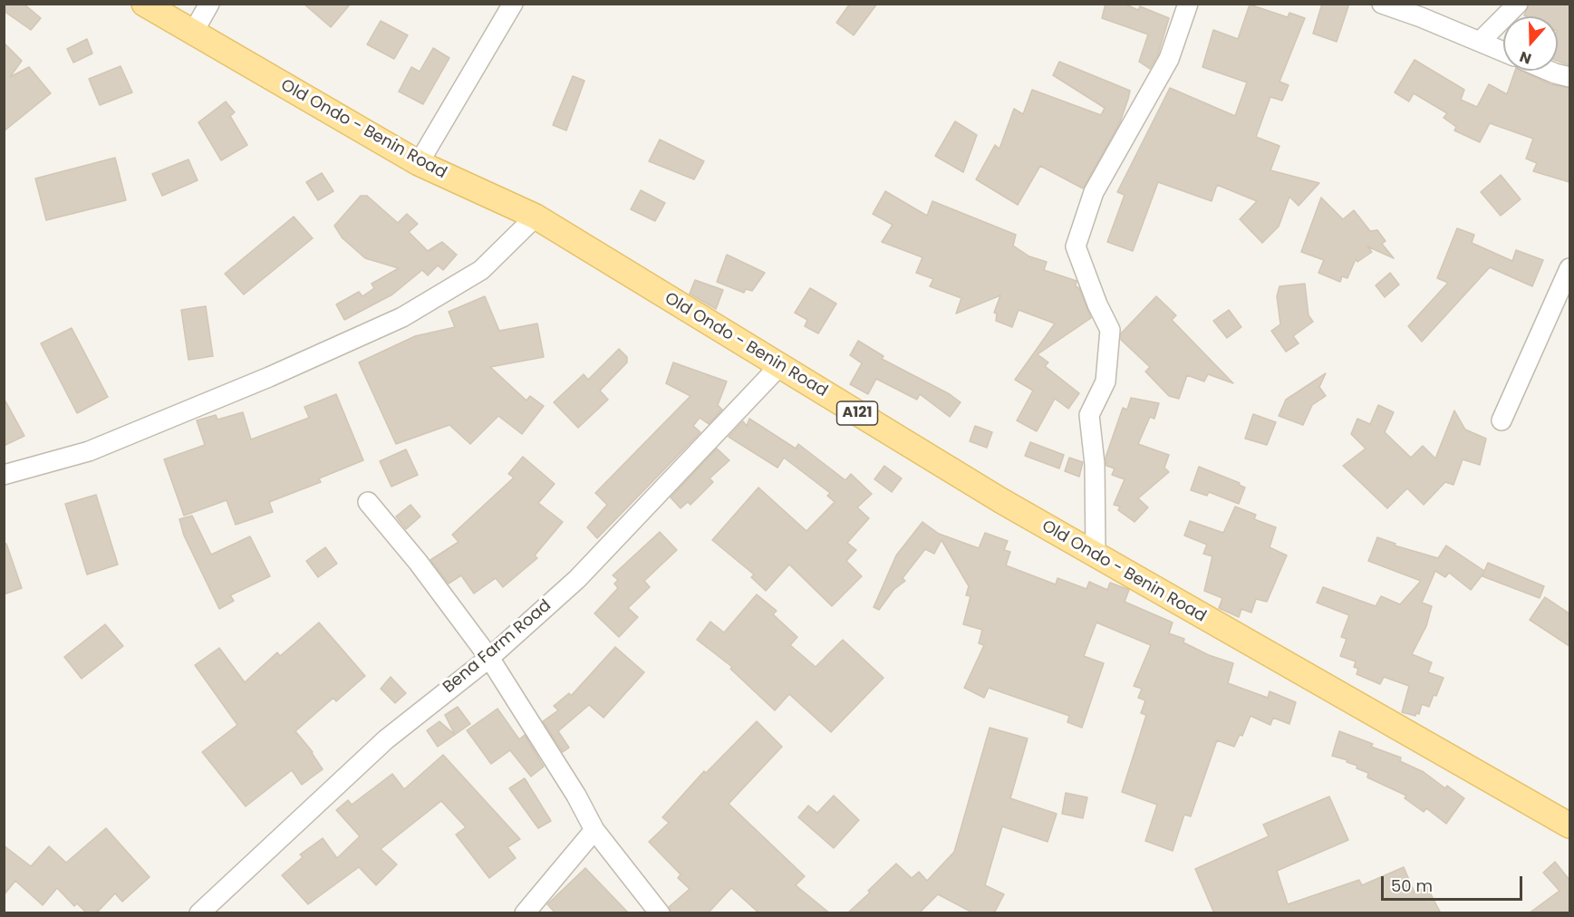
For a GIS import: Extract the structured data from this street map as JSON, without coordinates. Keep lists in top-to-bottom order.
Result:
{
  "streets": {
    "main road": ["Old Ondo - Benin Road", "A121"],
    "street": ["Bena Farm Road"]
  },
  "crossings": [
    ["Old Ondo - Benin Road", "Bena Farm Road"]
  ],
  "scale_bar": "50 m",
  "north": "bottom"
}
